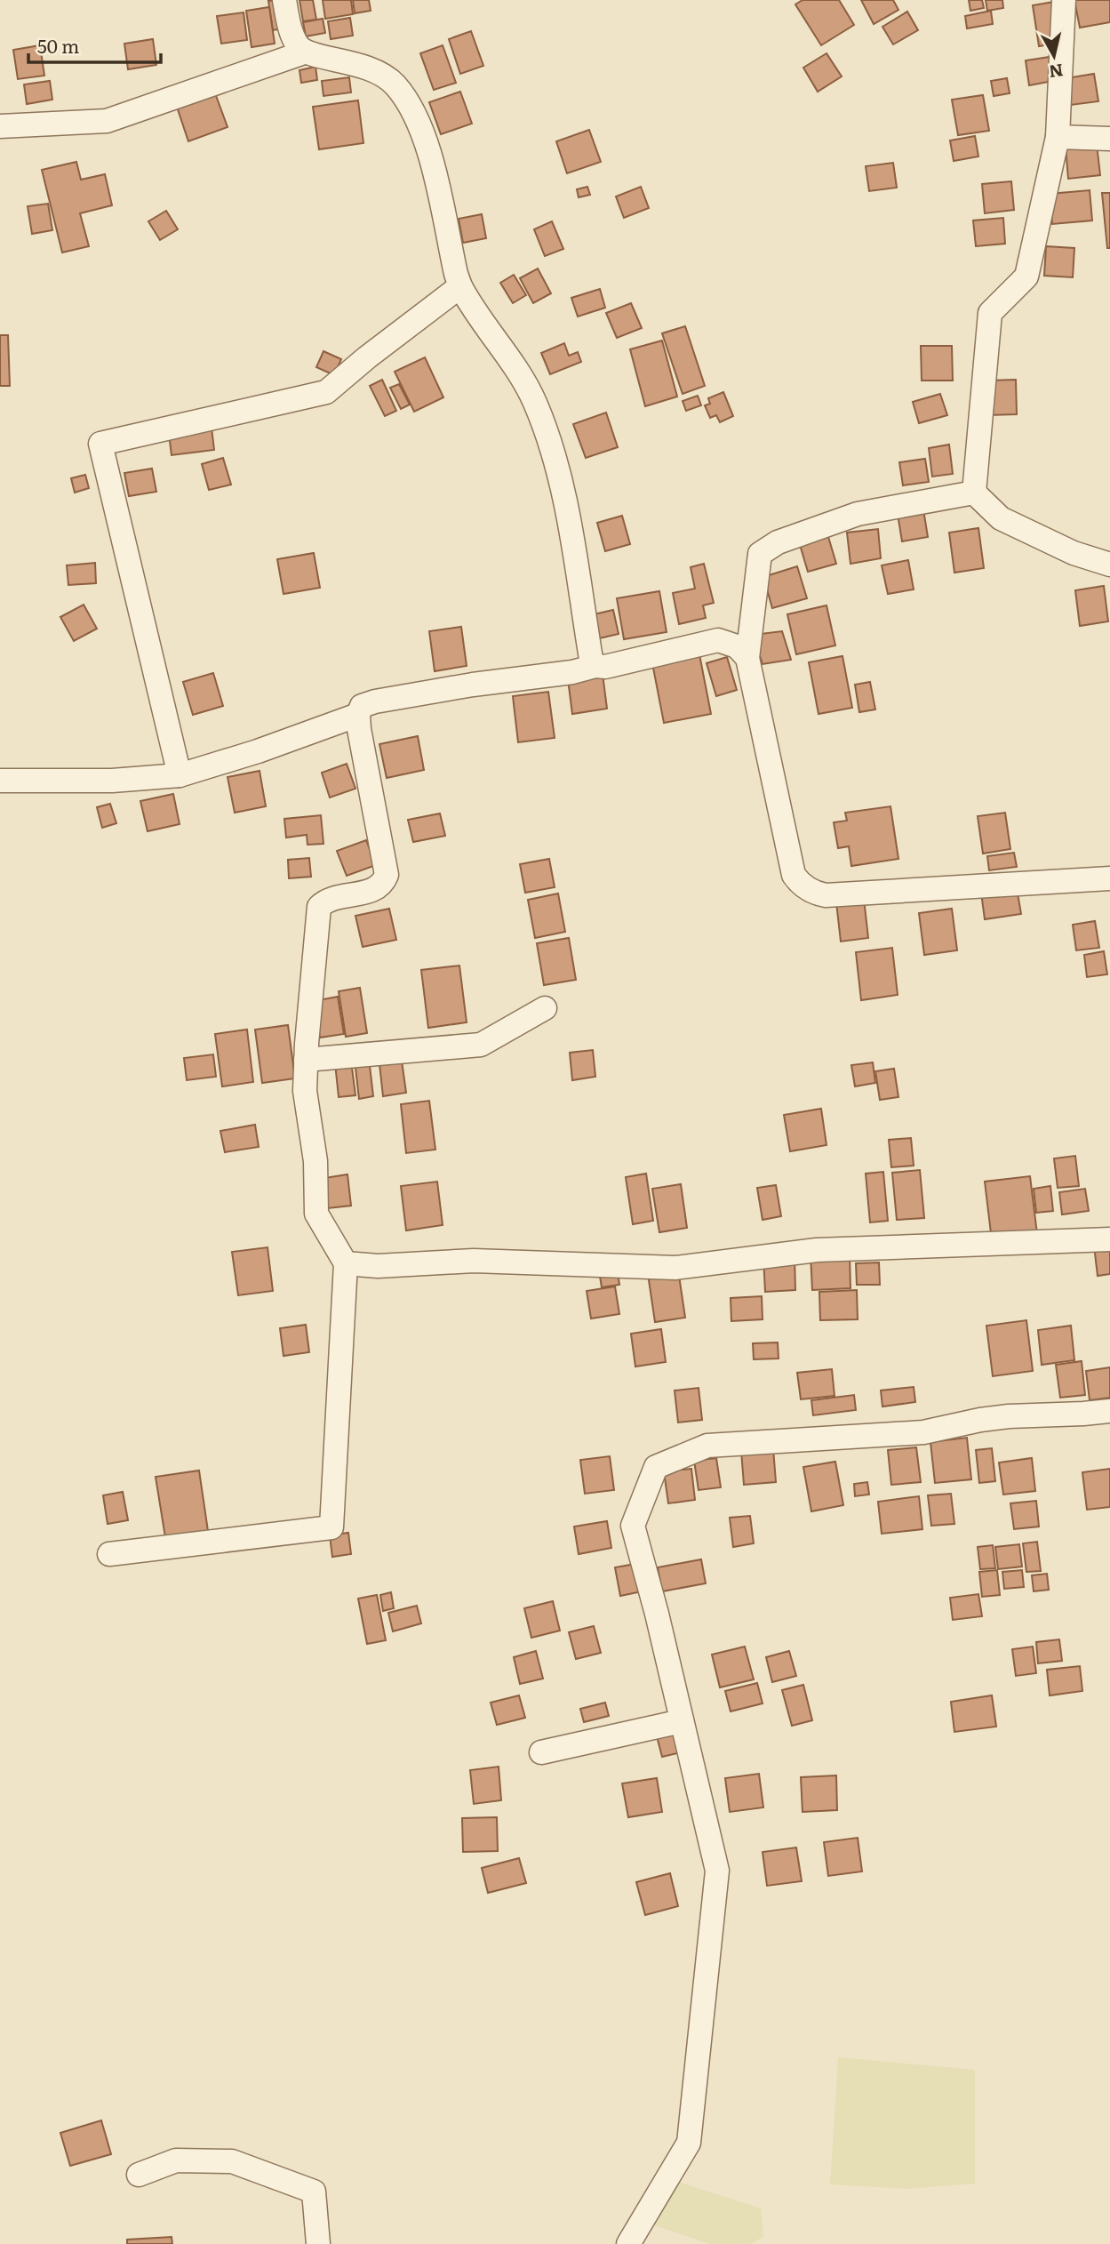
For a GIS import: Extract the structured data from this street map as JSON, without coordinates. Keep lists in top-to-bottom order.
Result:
{
  "scale_bar": "50 m",
  "north": "bottom"
}
